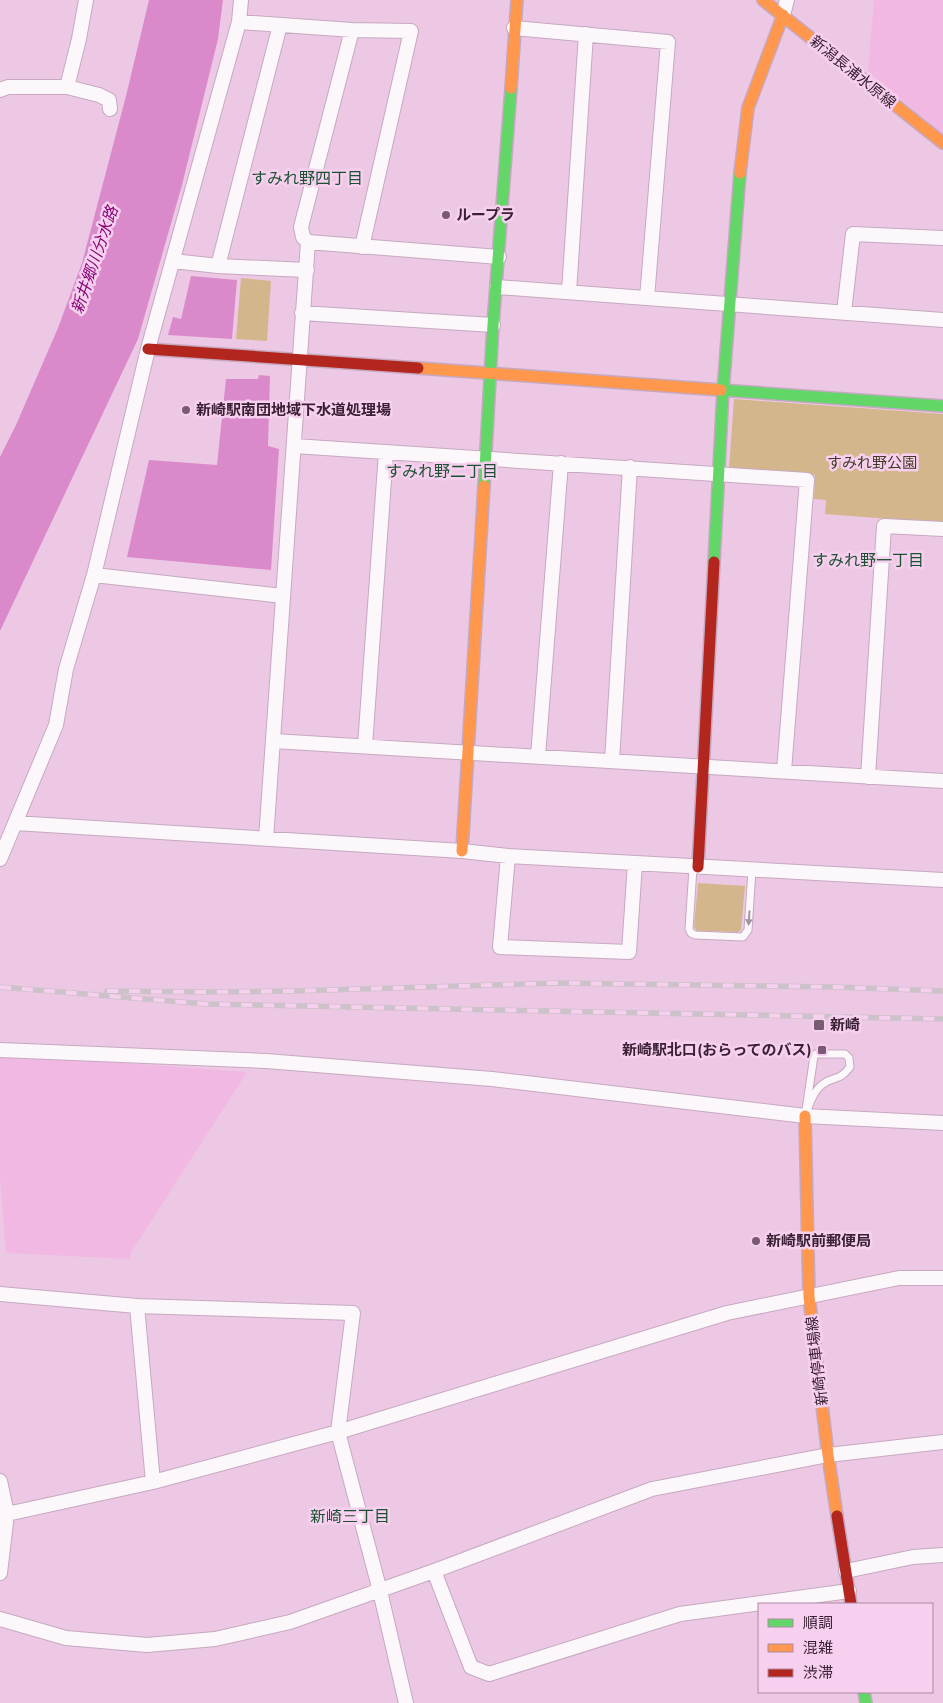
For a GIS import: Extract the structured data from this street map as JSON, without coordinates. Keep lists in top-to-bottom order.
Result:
{
  "streets": {
    "street": ["新潟長浦水原線", "新崎停車場線"]
  },
  "districts": [
    "すみれ野四丁目",
    "すみれ野二丁目",
    "すみれ野一丁目",
    "新崎三丁目"
  ],
  "water": ["新井郷川分水路"],
  "parks": ["すみれ野公園"],
  "places": {
    "other": ["ループラ", "新崎駅南団地域下水道処理場", "新崎駅前郵便局"],
    "transit": ["新崎", "新崎駅北口(おらってのバス)"]
  },
  "legend": ["順調", "混雑", "渋滞"]
}
